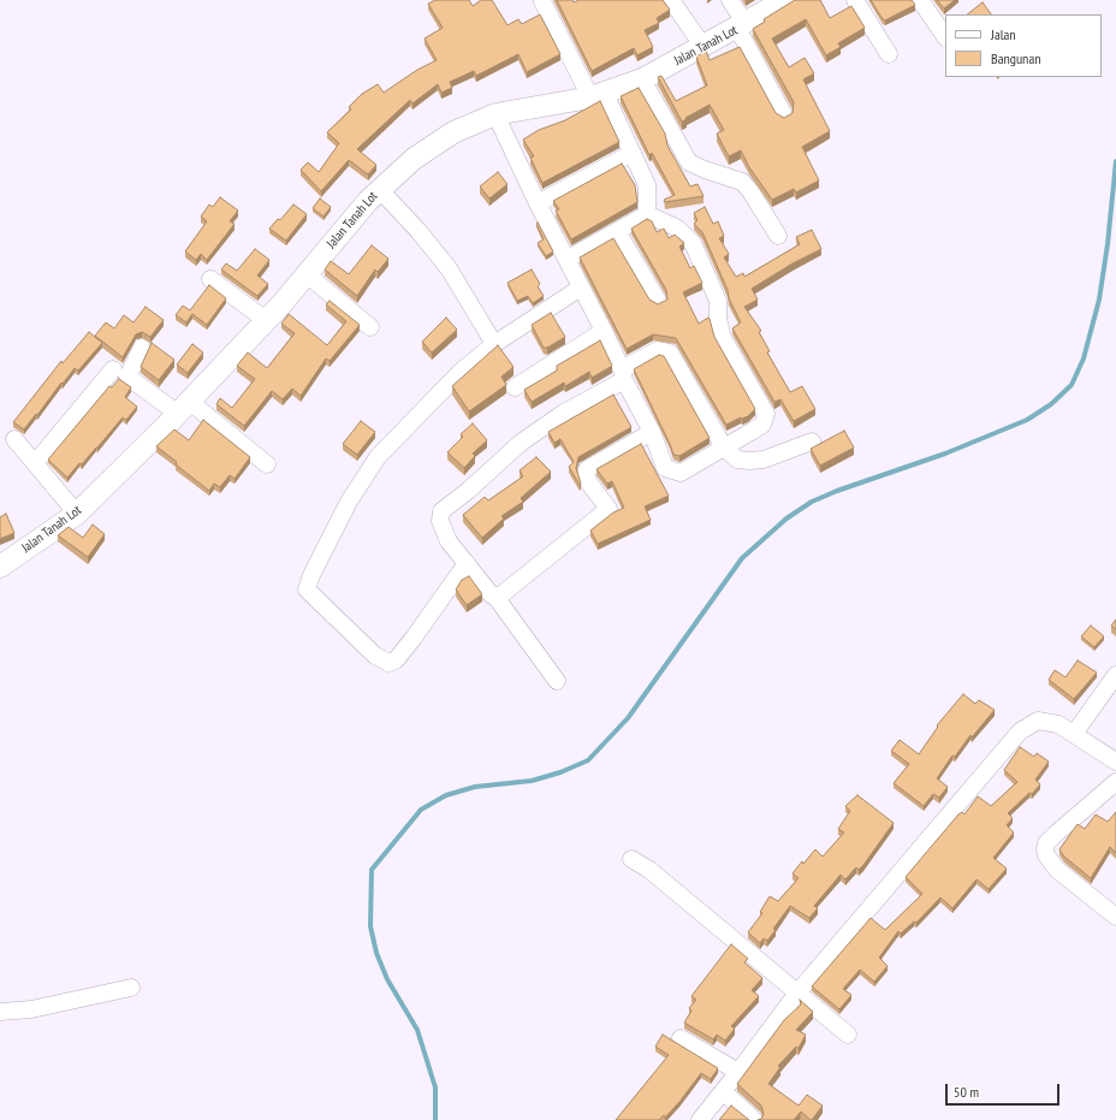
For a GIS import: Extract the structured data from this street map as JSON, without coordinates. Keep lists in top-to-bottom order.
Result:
{
  "streets": {
    "main road": ["Jalan Tanah Lot"]
  },
  "legend": ["Jalan", "Bangunan"],
  "scale_bar": "50 m"
}
